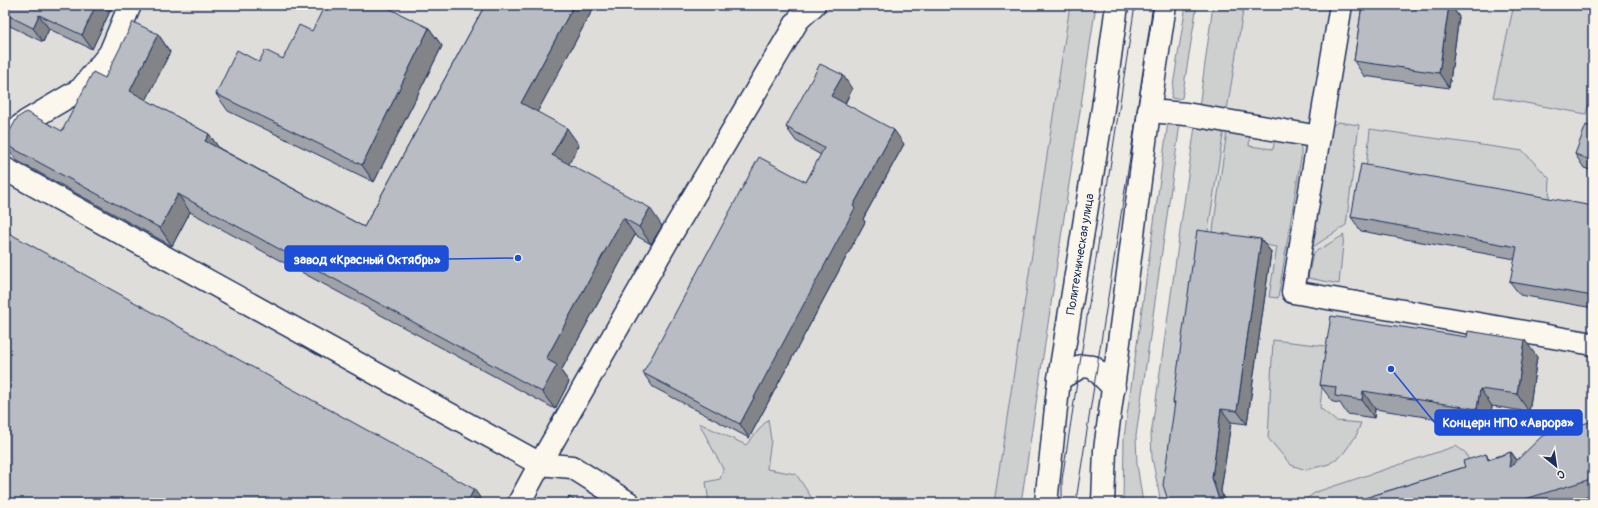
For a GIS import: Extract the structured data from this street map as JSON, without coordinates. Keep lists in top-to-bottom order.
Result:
{
  "streets": {
    "main road": ["Политехническая улица"]
  },
  "places": ["завод «Красный Октябрь»", "Концерн НПО «Аврора»"],
  "north": "bottom right"
}
